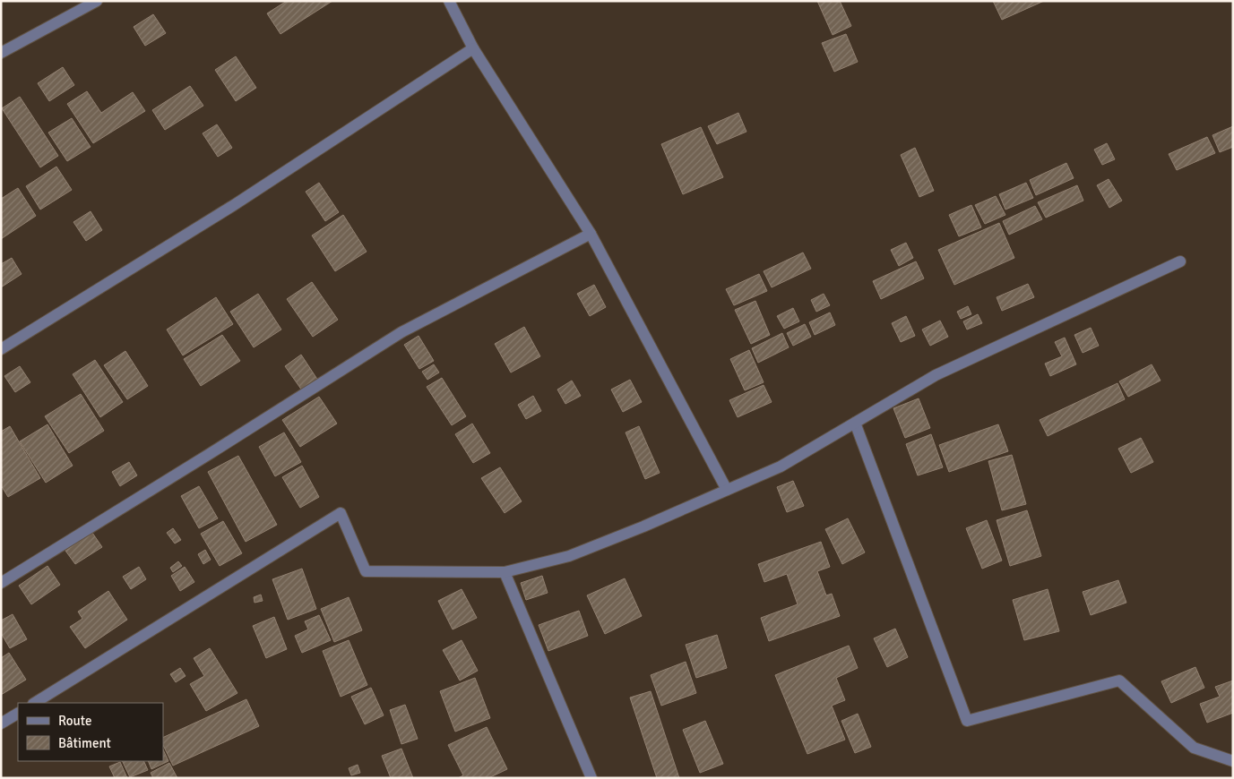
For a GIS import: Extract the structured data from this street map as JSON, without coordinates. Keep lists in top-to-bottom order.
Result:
{
  "legend": ["Route", "Bâtiment"]
}
